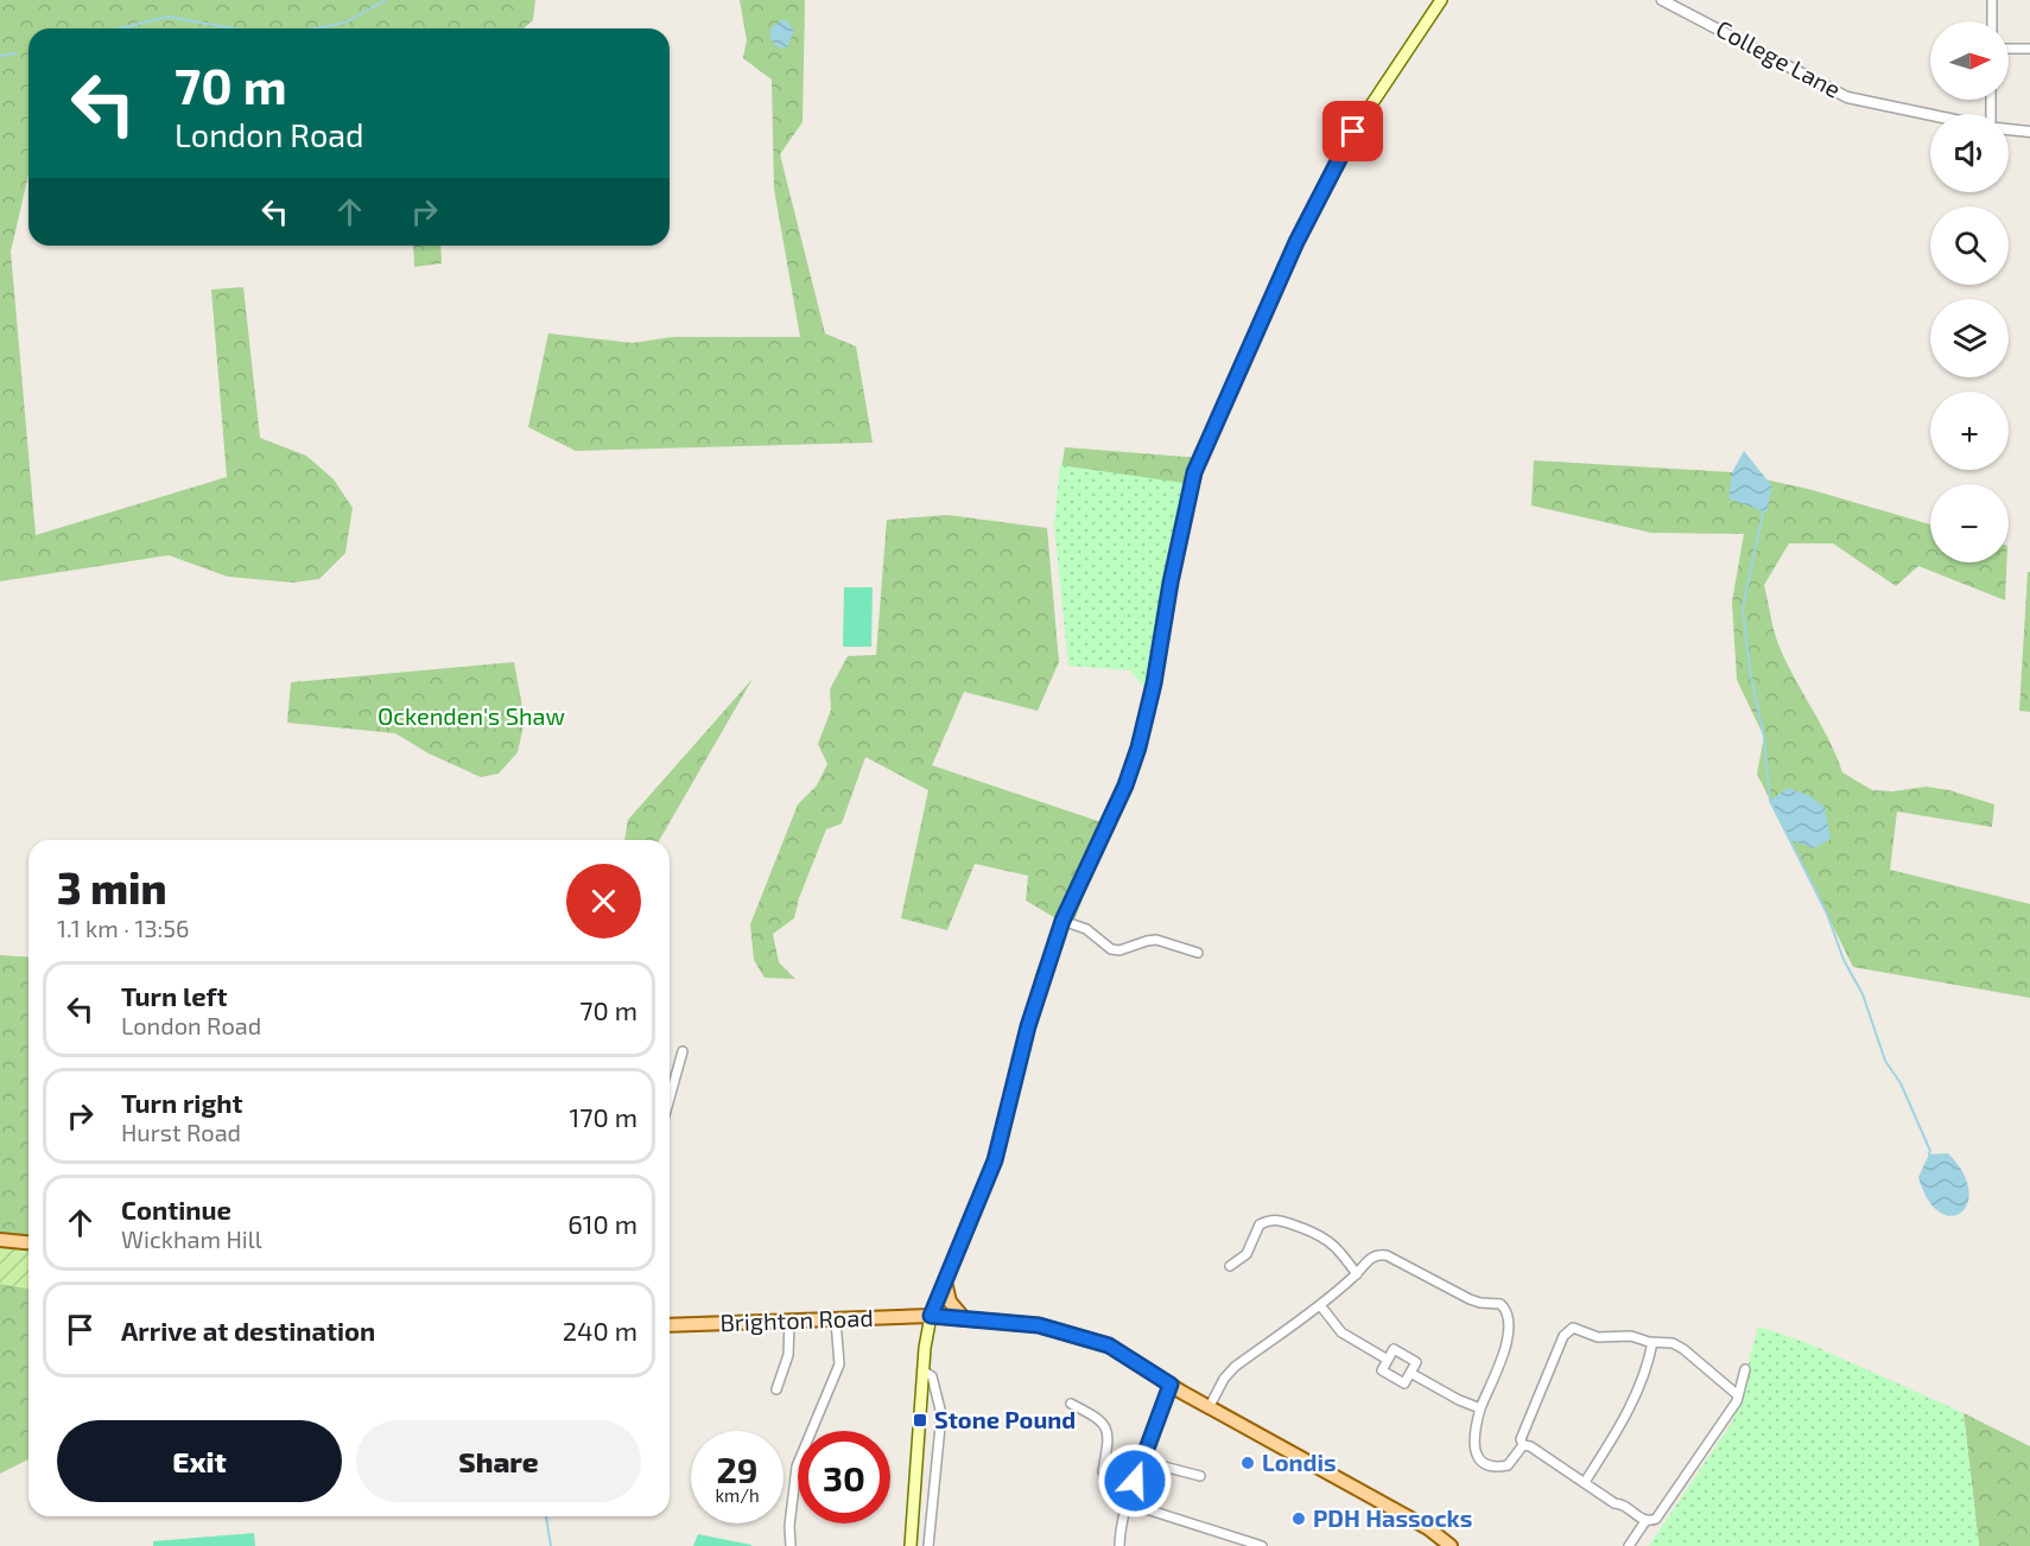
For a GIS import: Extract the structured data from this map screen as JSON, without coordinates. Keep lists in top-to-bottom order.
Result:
{
  "streets": {
    "main road": ["Brighton Road"],
    "street": ["College Lane"]
  },
  "parks": ["Ockenden's Shaw"],
  "places": {
    "transit": ["Stone Pound"],
    "other": ["Londis", "PDH Hassocks"]
  },
  "north": "right",
  "page": {
    "map_buttons": ["+", "−"],
    "turn": ["70 m", "London Road"],
    "heading": ["3 min", "1.1 km · 13:56"],
    "list": [
      {
        "name": "Turn left",
        "note": "London Road",
        "value": "70 m"
      },
      {
        "name": "Turn right",
        "note": "Hurst Road",
        "value": "170 m"
      },
      {
        "name": "Continue",
        "note": "Wickham Hill",
        "value": "610 m"
      },
      {
        "name": "Arrive at destination",
        "value": "240 m"
      }
    ],
    "buttons": ["Exit", "Share"],
    "speed": "29 km/h",
    "limit": "30"
  }
}
